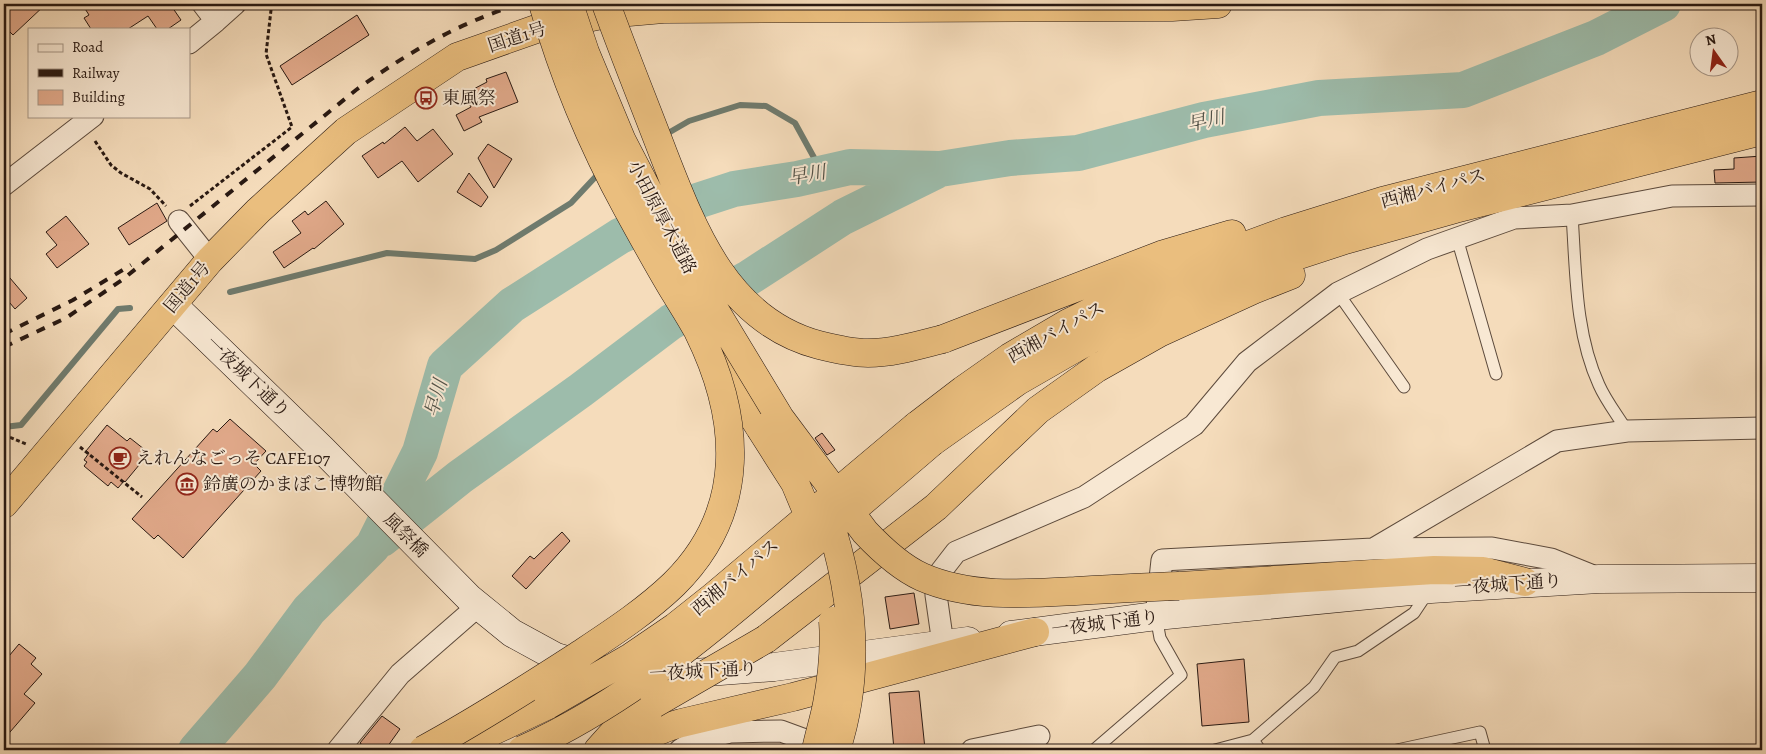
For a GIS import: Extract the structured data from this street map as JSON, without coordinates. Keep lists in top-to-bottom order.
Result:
{
  "streets": {
    "highway": ["国道1号", "西湘バイパス", "小田原厚木道路"],
    "street": ["一夜城下通り", "風祭橋"]
  },
  "crossings": [
    ["国道1号", "小田原厚木道路"],
    ["国道1号", "一夜城下通り"],
    ["一夜城下通り", "風祭橋"]
  ],
  "water": ["早川"],
  "places": {
    "bus stop": ["東風祭"],
    "cafe": ["えれんなごっそ CAFE107"],
    "museum": ["鈴廣のかまぼこ博物館"]
  },
  "legend": ["Road", "Railway", "Building"],
  "north": "top"
}
